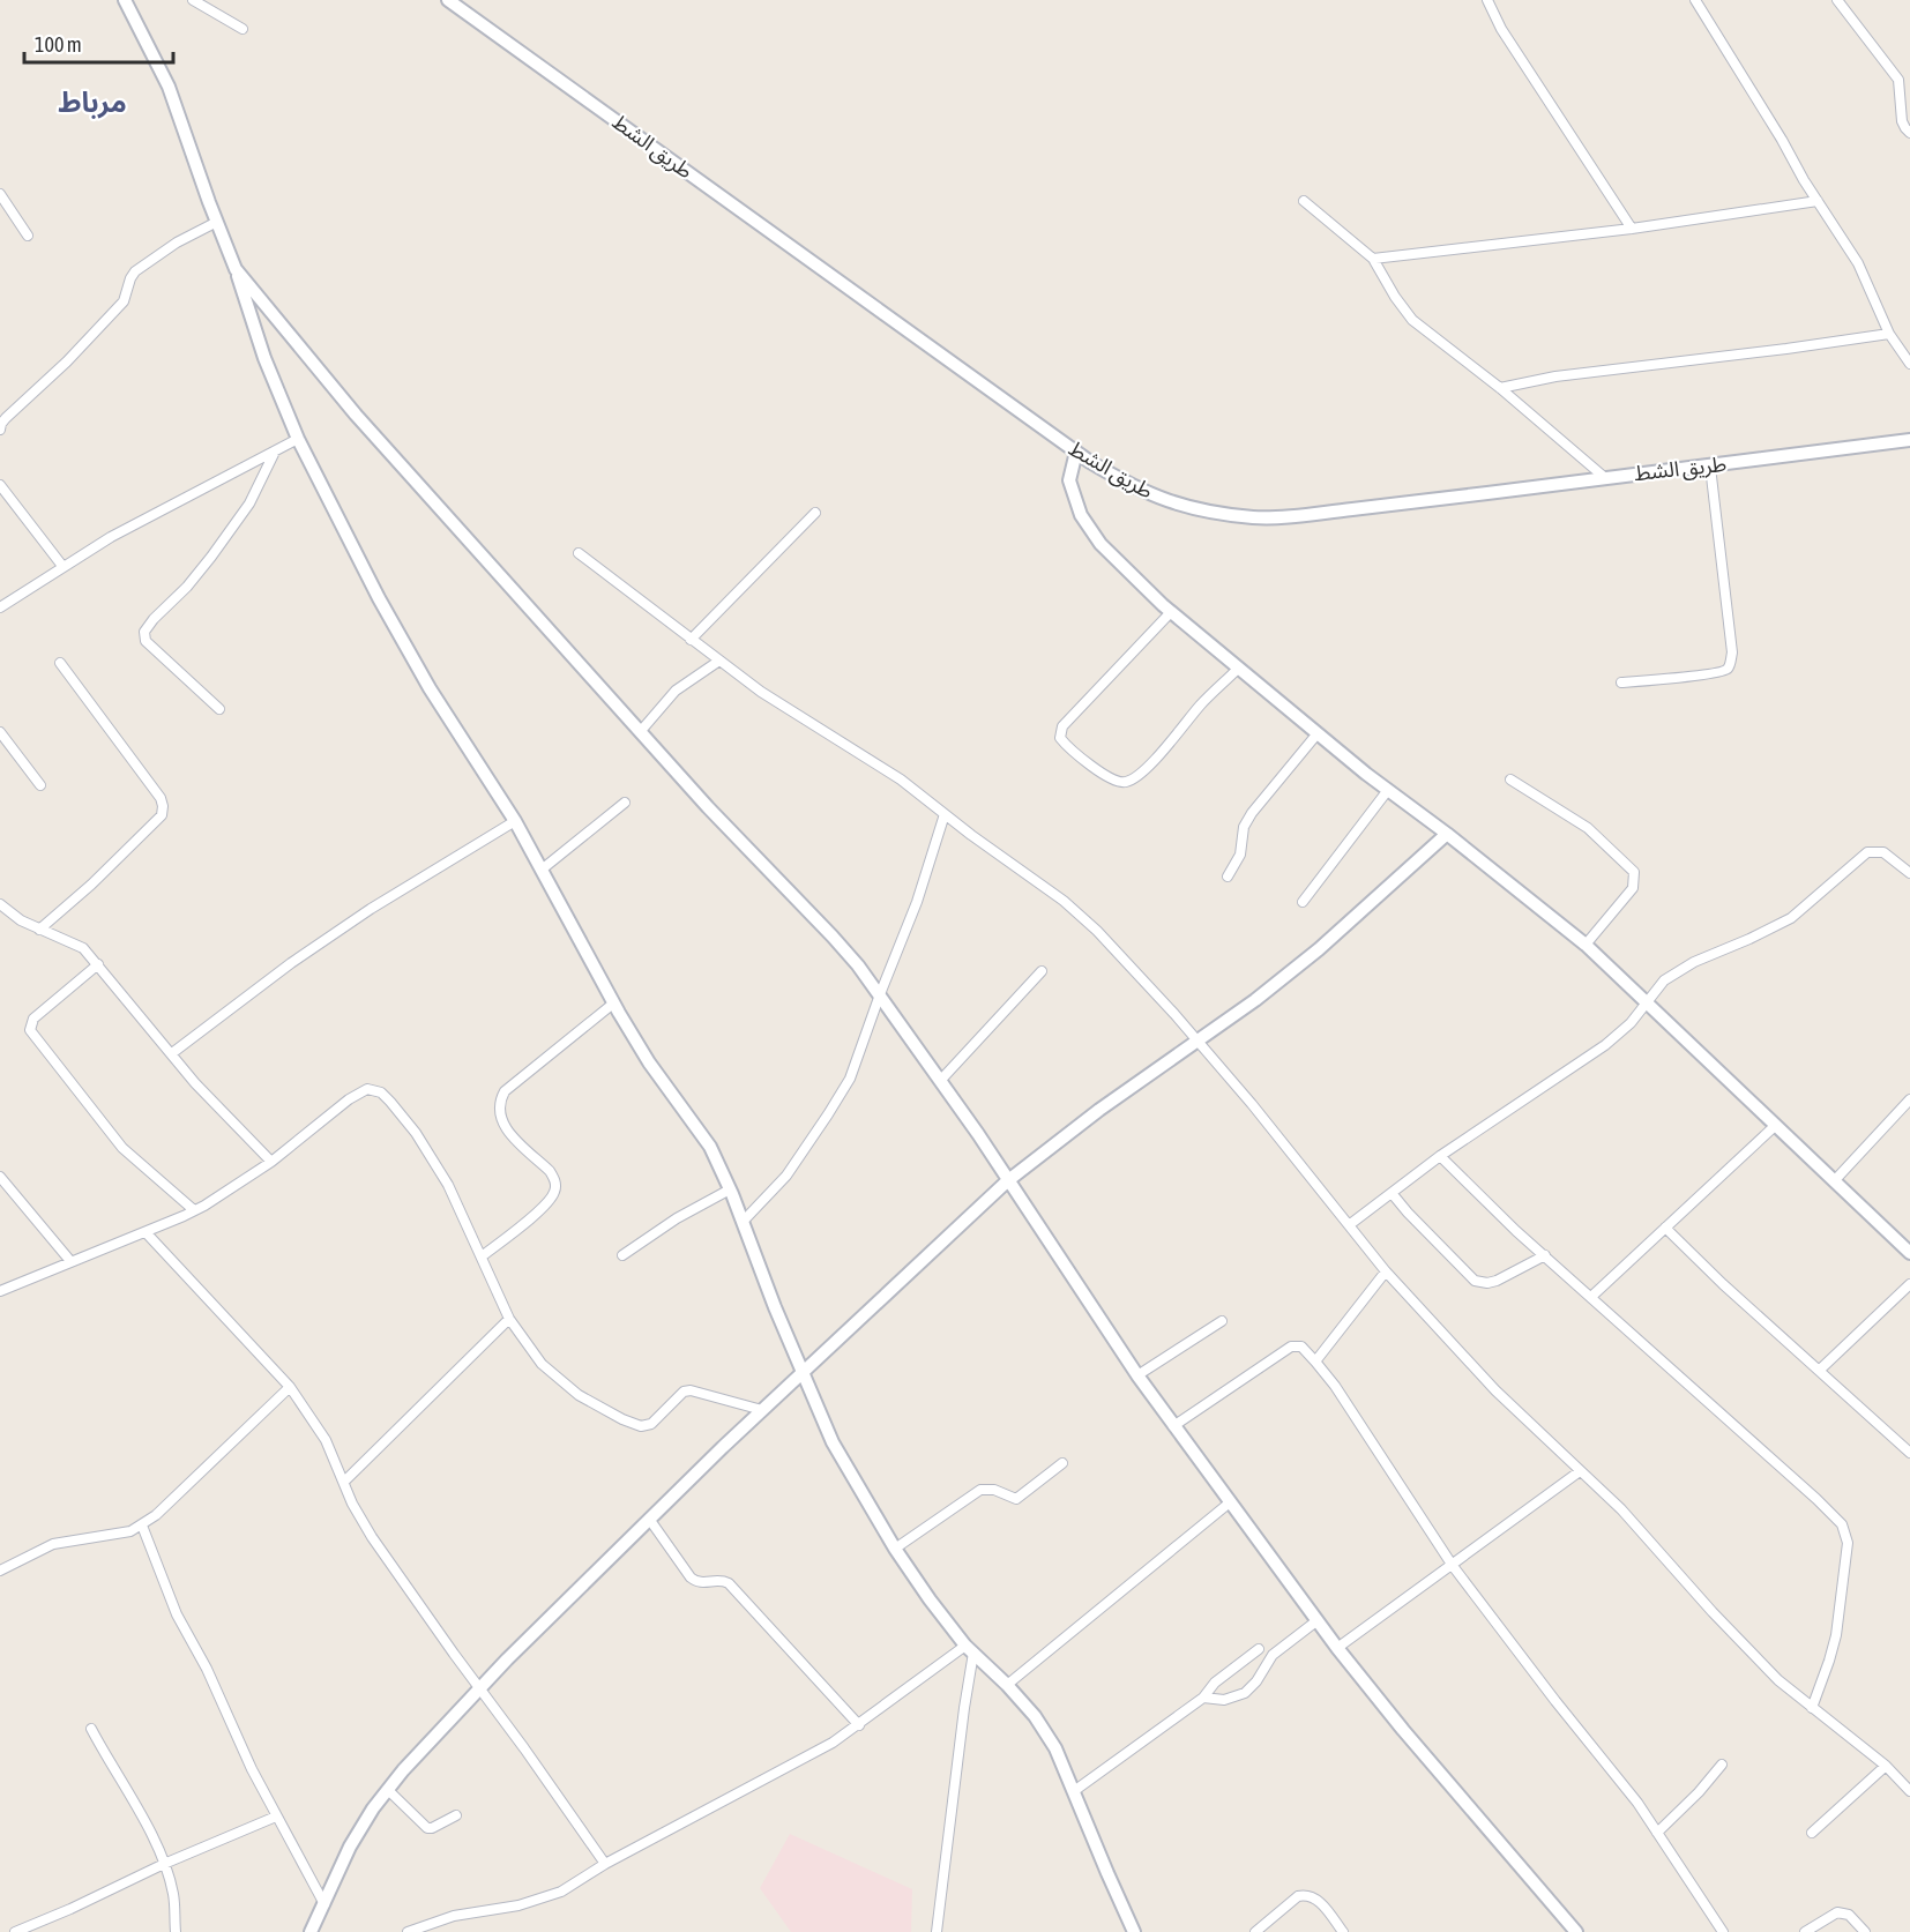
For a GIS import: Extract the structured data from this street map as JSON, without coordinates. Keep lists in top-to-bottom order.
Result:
{
  "streets": {
    "street": ["طريق الشط"]
  },
  "districts": ["مرباط"],
  "scale_bar": "100 m"
}
